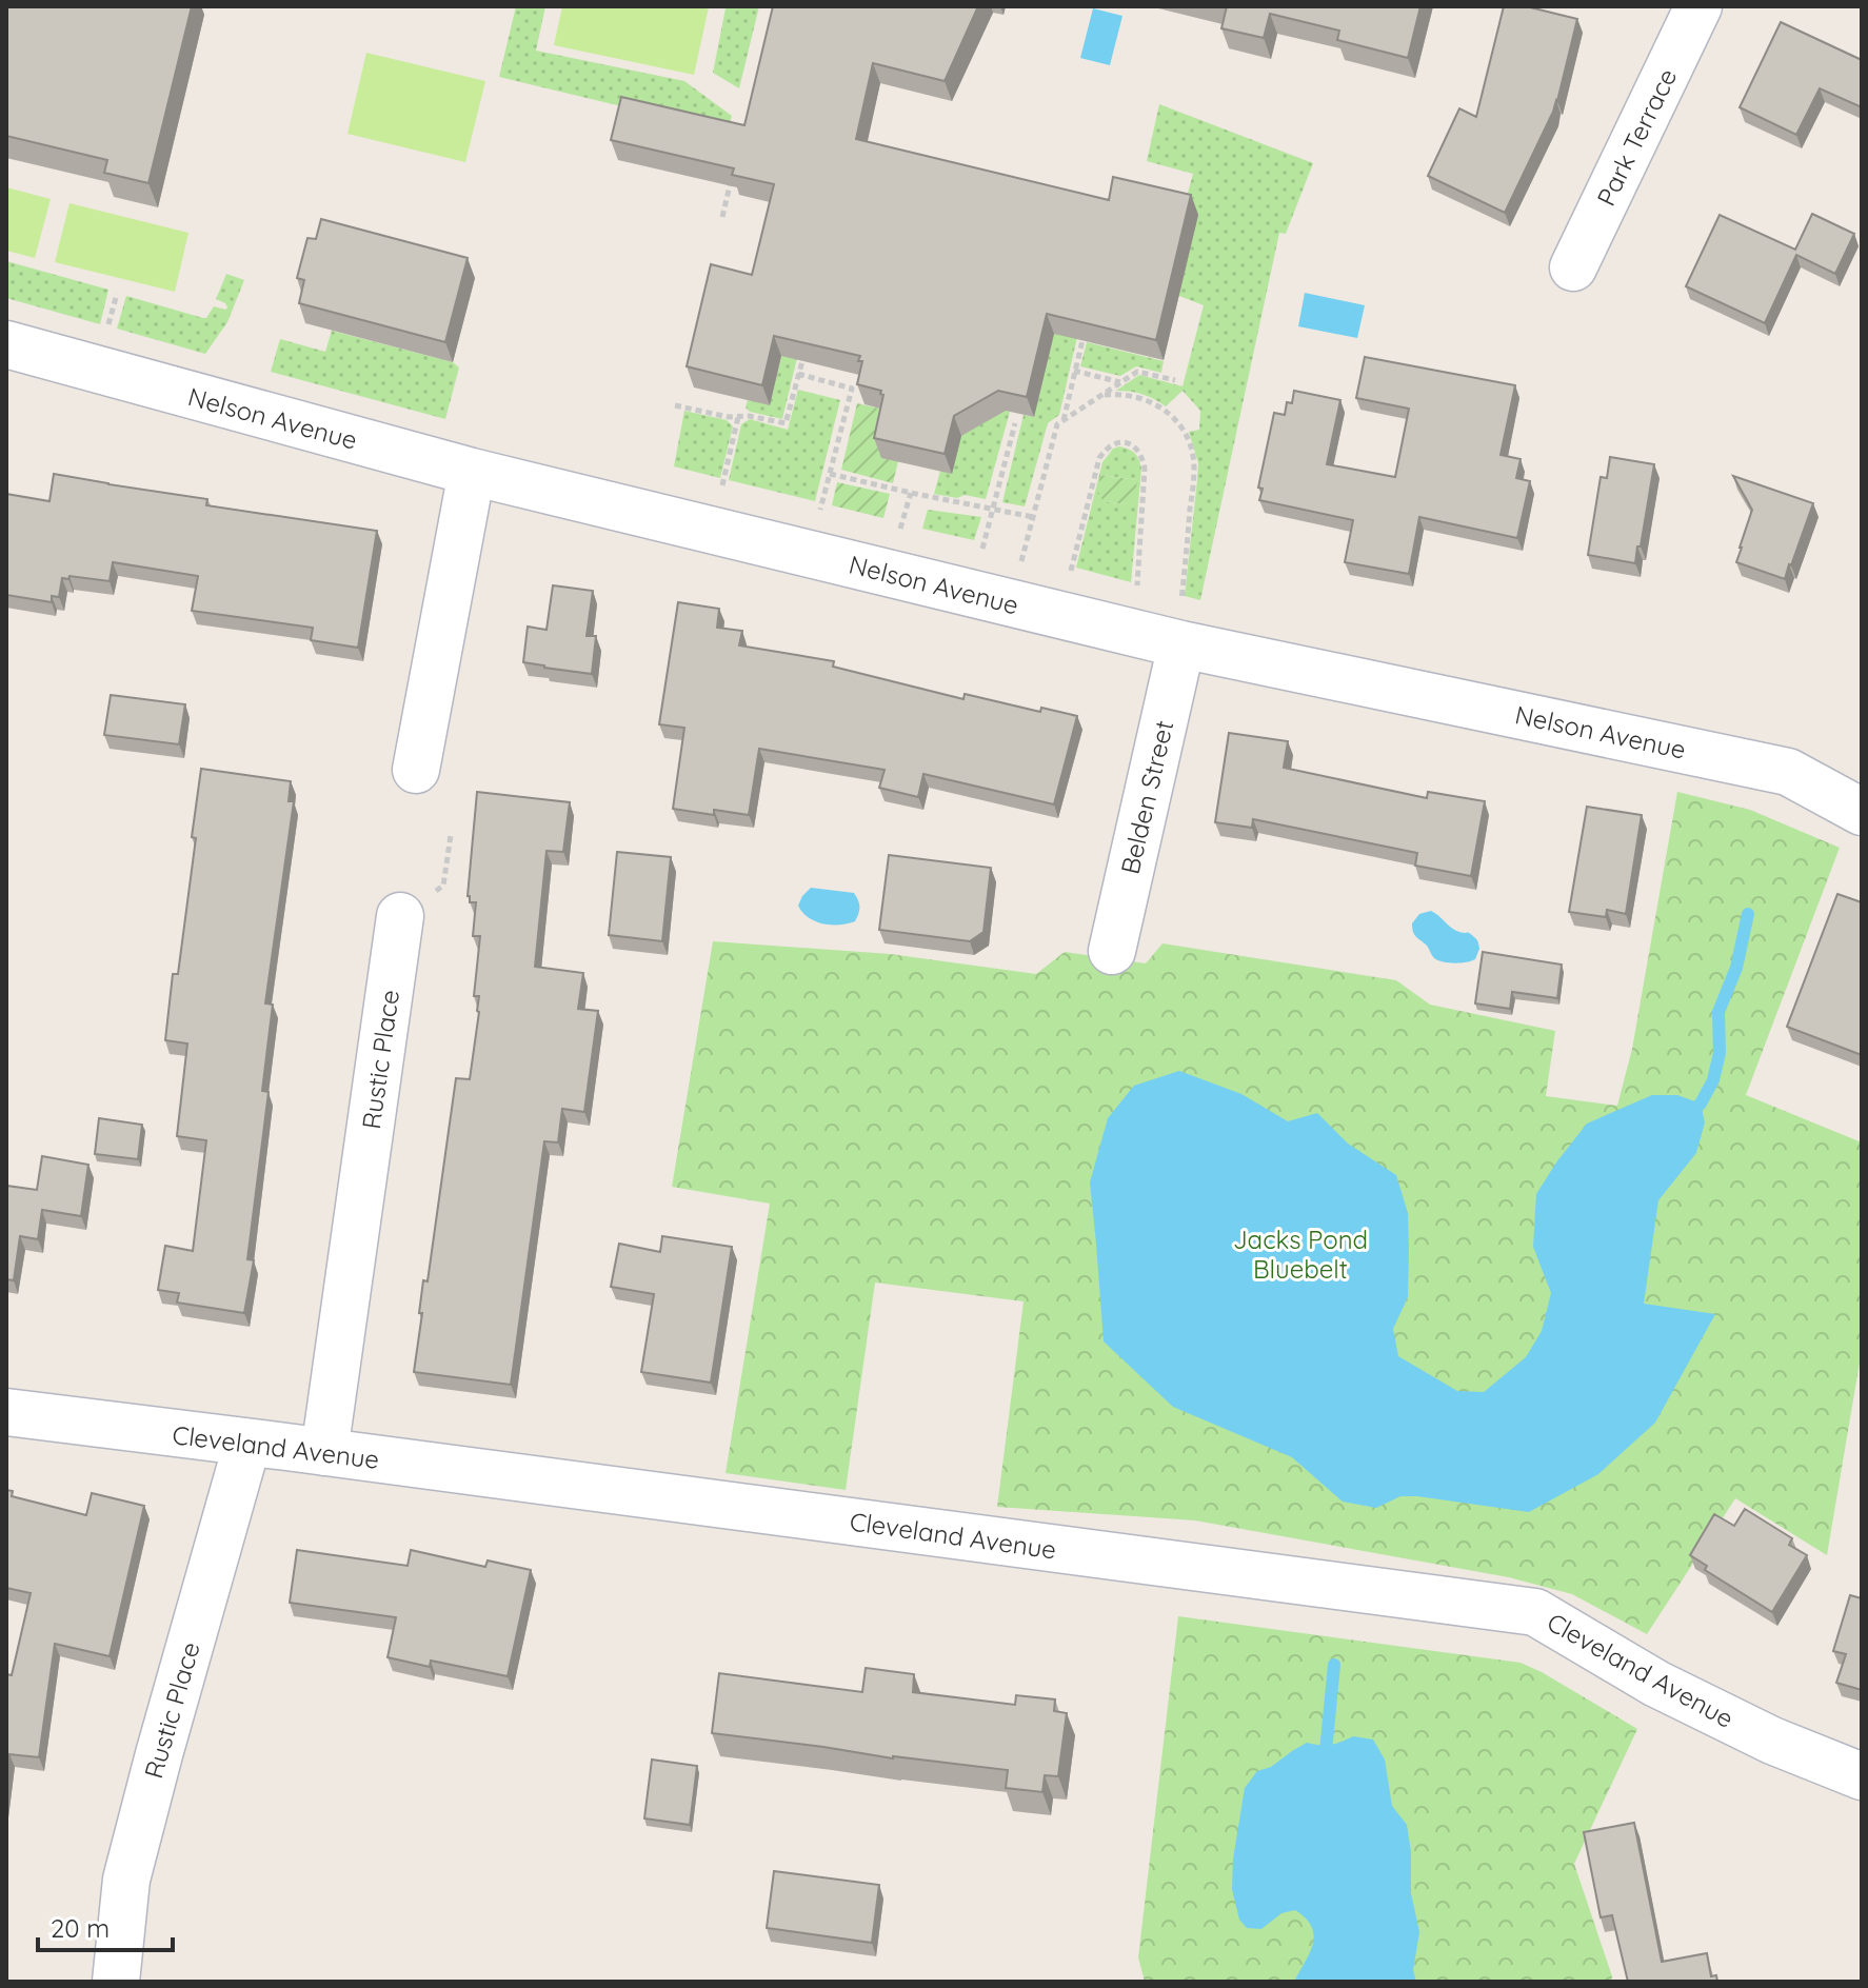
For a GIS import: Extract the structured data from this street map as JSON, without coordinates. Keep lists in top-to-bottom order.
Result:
{
  "streets": {
    "street": [
      "Park Terrace",
      "Nelson Avenue",
      "Belden Street",
      "Rustic Place",
      "Cleveland Avenue"
    ]
  },
  "crossings": [
    ["Nelson Avenue", "Belden Street"],
    ["Rustic Place", "Cleveland Avenue"]
  ],
  "parks": ["Jacks Pond Bluebelt"],
  "scale_bar": "20 m"
}
